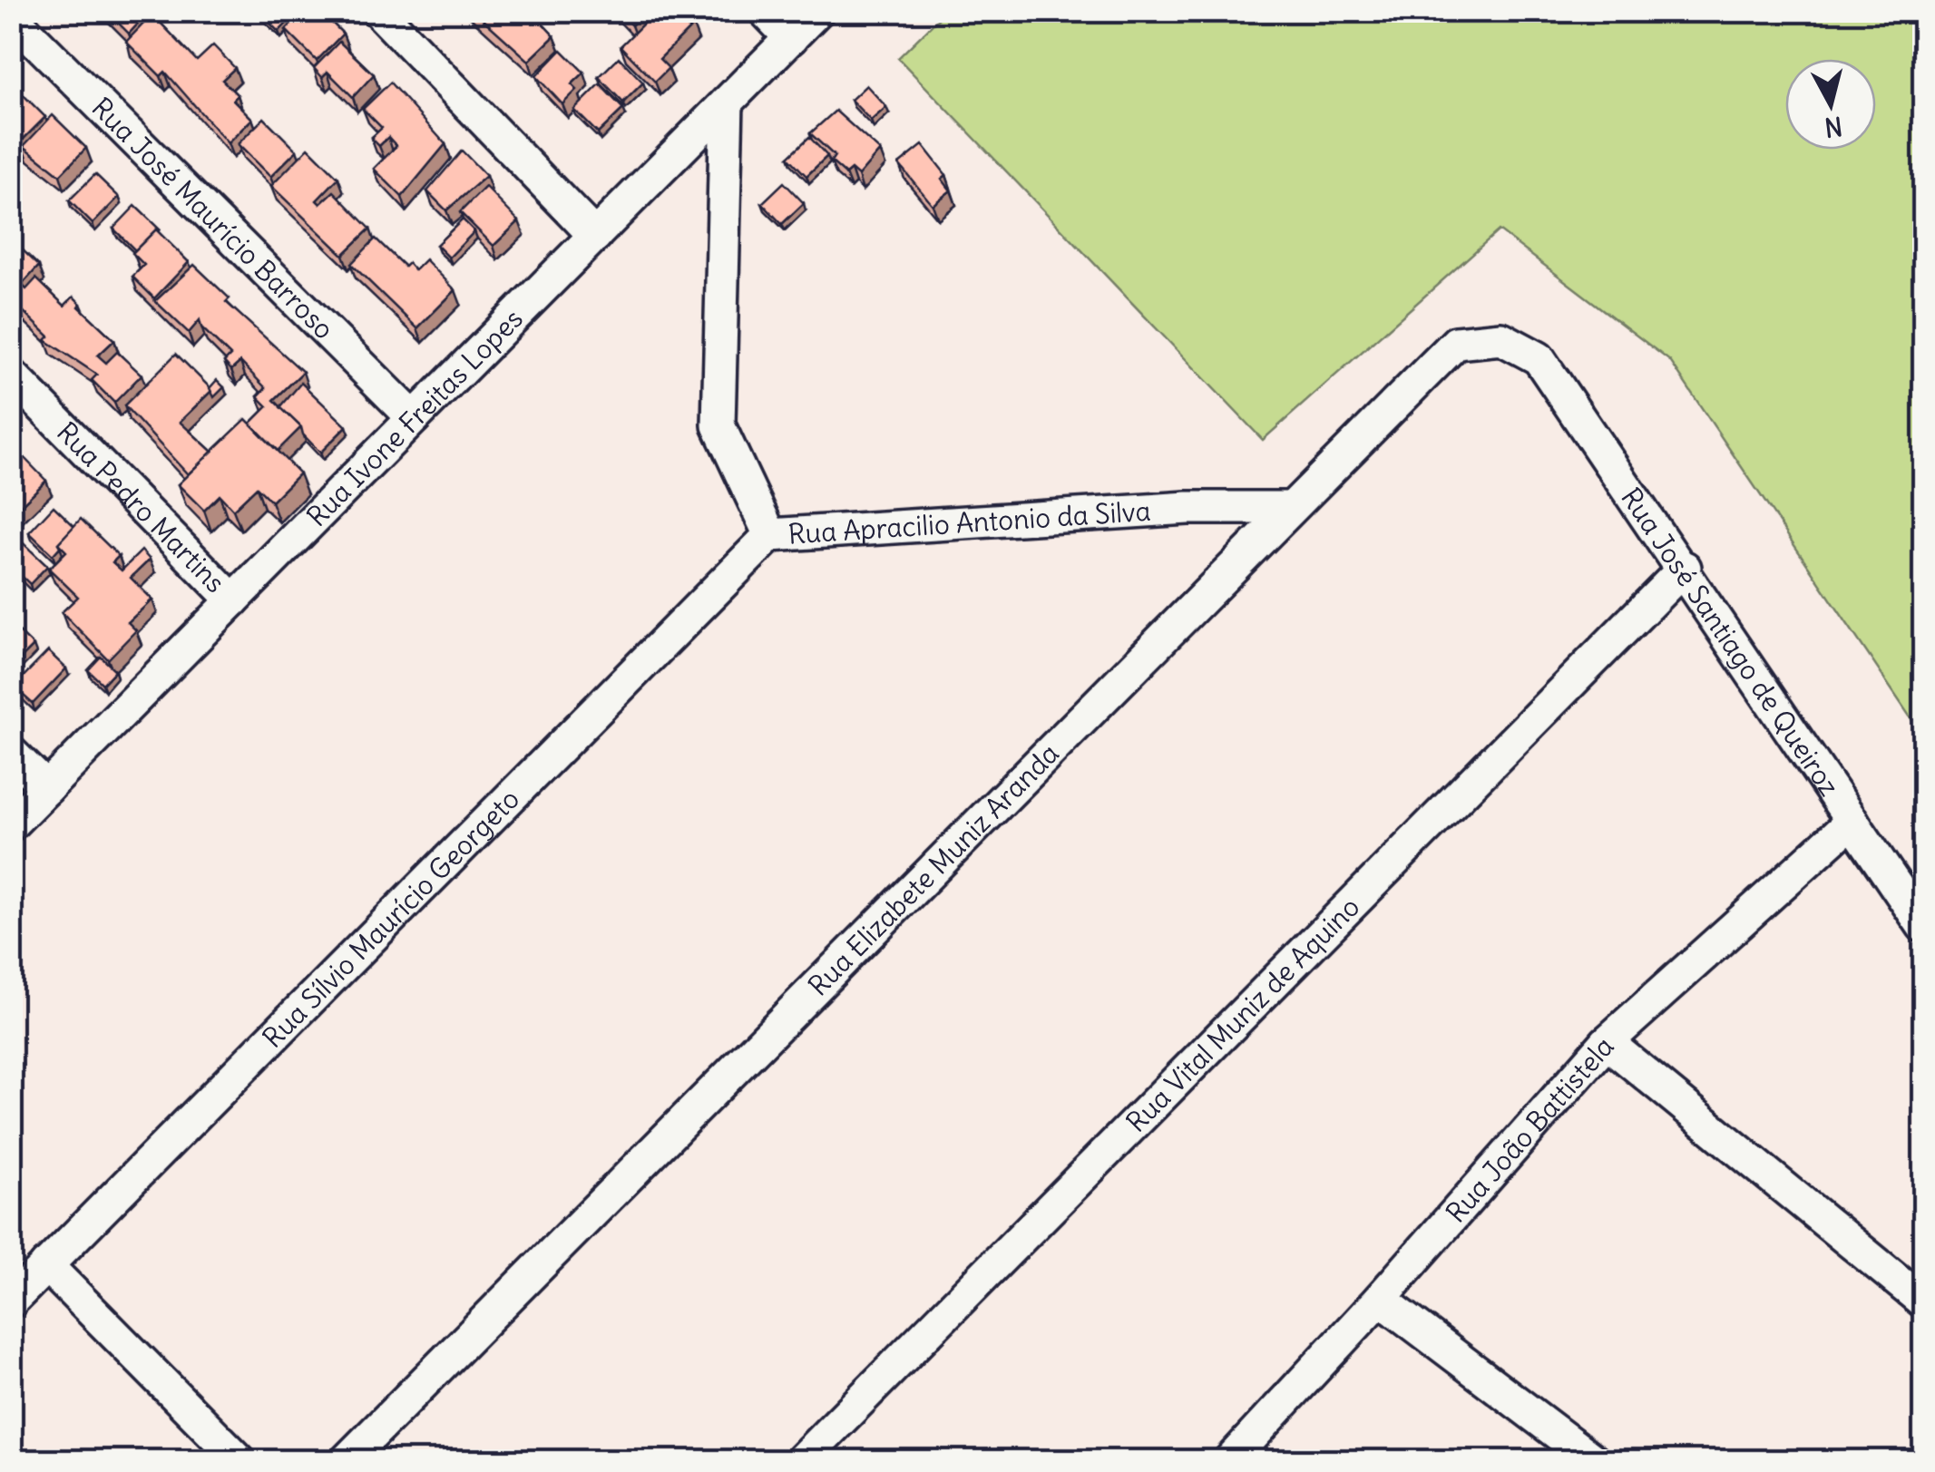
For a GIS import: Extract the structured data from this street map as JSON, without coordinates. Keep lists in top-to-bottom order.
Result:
{
  "streets": {
    "street": [
      "Rua José Maurício Barroso",
      "Rua Ivone Freitas Lopes",
      "Rua Pedro Martins",
      "Rua Apracilio Antonio da Silva",
      "Rua José Santiago de Queiroz",
      "Rua Elizabete Muniz Aranda",
      "Rua Sílvio Maurício Georgeto",
      "Rua Vital Muniz de Aquino",
      "Rua João Battistela"
    ]
  },
  "crossings": [
    ["Rua José Maurício Barroso", "Rua Ivone Freitas Lopes"],
    ["Rua Ivone Freitas Lopes", "Rua Pedro Martins"],
    ["Rua Ivone Freitas Lopes", "Rua Apracilio Antonio da Silva"],
    ["Rua Apracilio Antonio da Silva", "Rua Elizabete Muniz Aranda"],
    ["Rua Apracilio Antonio da Silva", "Rua Sílvio Maurício Georgeto"],
    ["Rua José Santiago de Queiroz", "Rua Elizabete Muniz Aranda"],
    ["Rua José Santiago de Queiroz", "Rua Vital Muniz de Aquino"],
    ["Rua José Santiago de Queiroz", "Rua João Battistela"]
  ],
  "north": "bottom"
}
